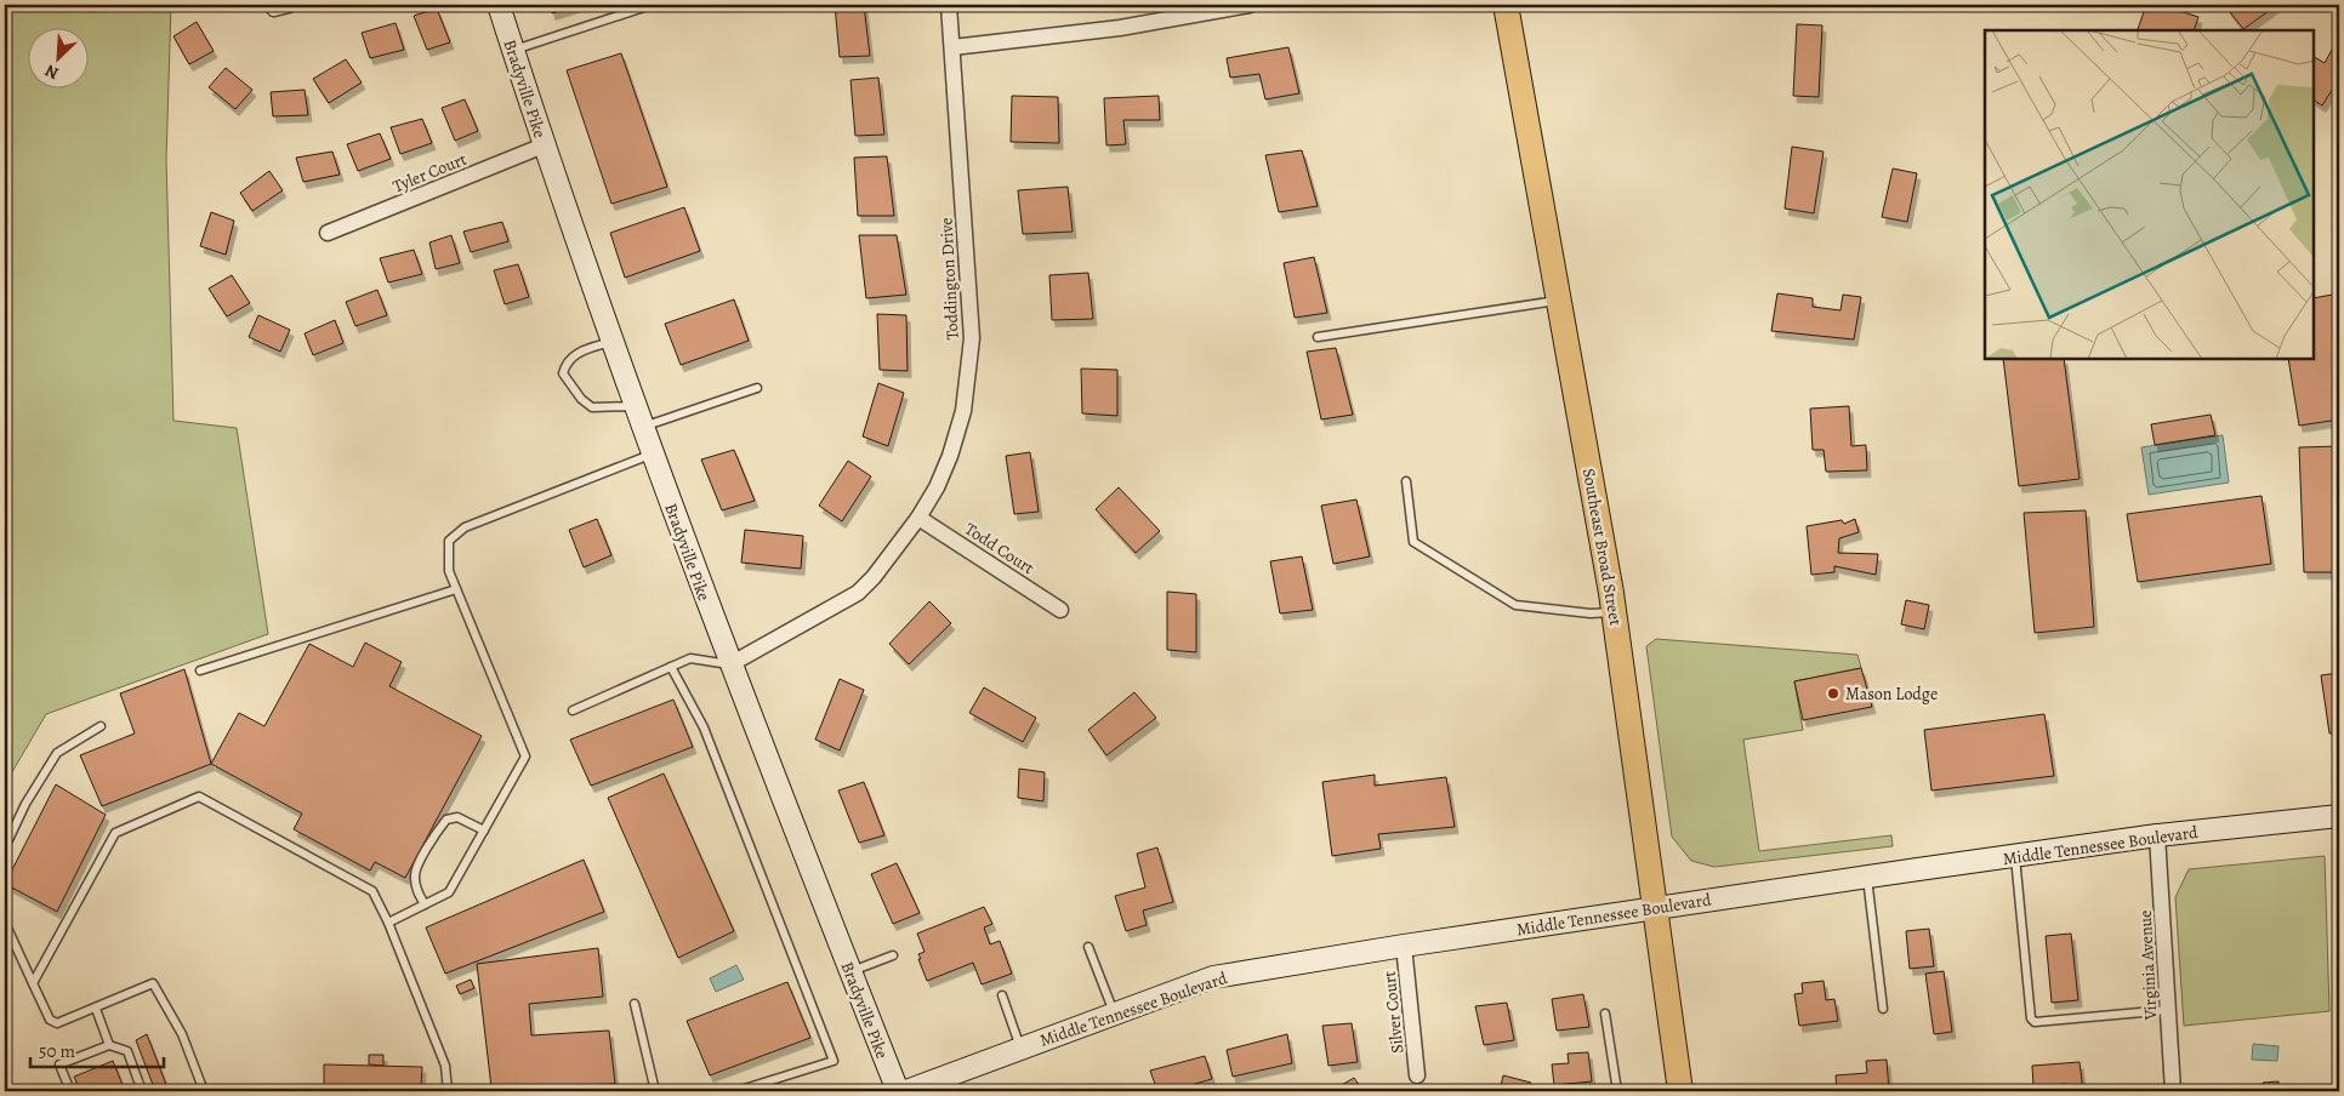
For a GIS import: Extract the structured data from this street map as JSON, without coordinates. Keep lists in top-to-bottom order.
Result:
{
  "streets": {
    "main road": ["Bradyville Pike", "Southeast Broad Street", "Middle Tennessee Boulevard"],
    "street": [
      "Tyler Court",
      "Toddington Drive",
      "Todd Court",
      "Virginia Avenue",
      "Silver Court"
    ]
  },
  "crossings": [
    ["Bradyville Pike", "Tyler Court"],
    ["Bradyville Pike", "Toddington Drive"],
    ["Toddington Drive", "Todd Court"],
    ["Southeast Broad Street", "Middle Tennessee Boulevard"],
    ["Middle Tennessee Boulevard", "Virginia Avenue"],
    ["Middle Tennessee Boulevard", "Silver Court"]
  ],
  "places": ["Mason Lodge"],
  "scale_bar": "50 m",
  "north": "bottom left"
}
